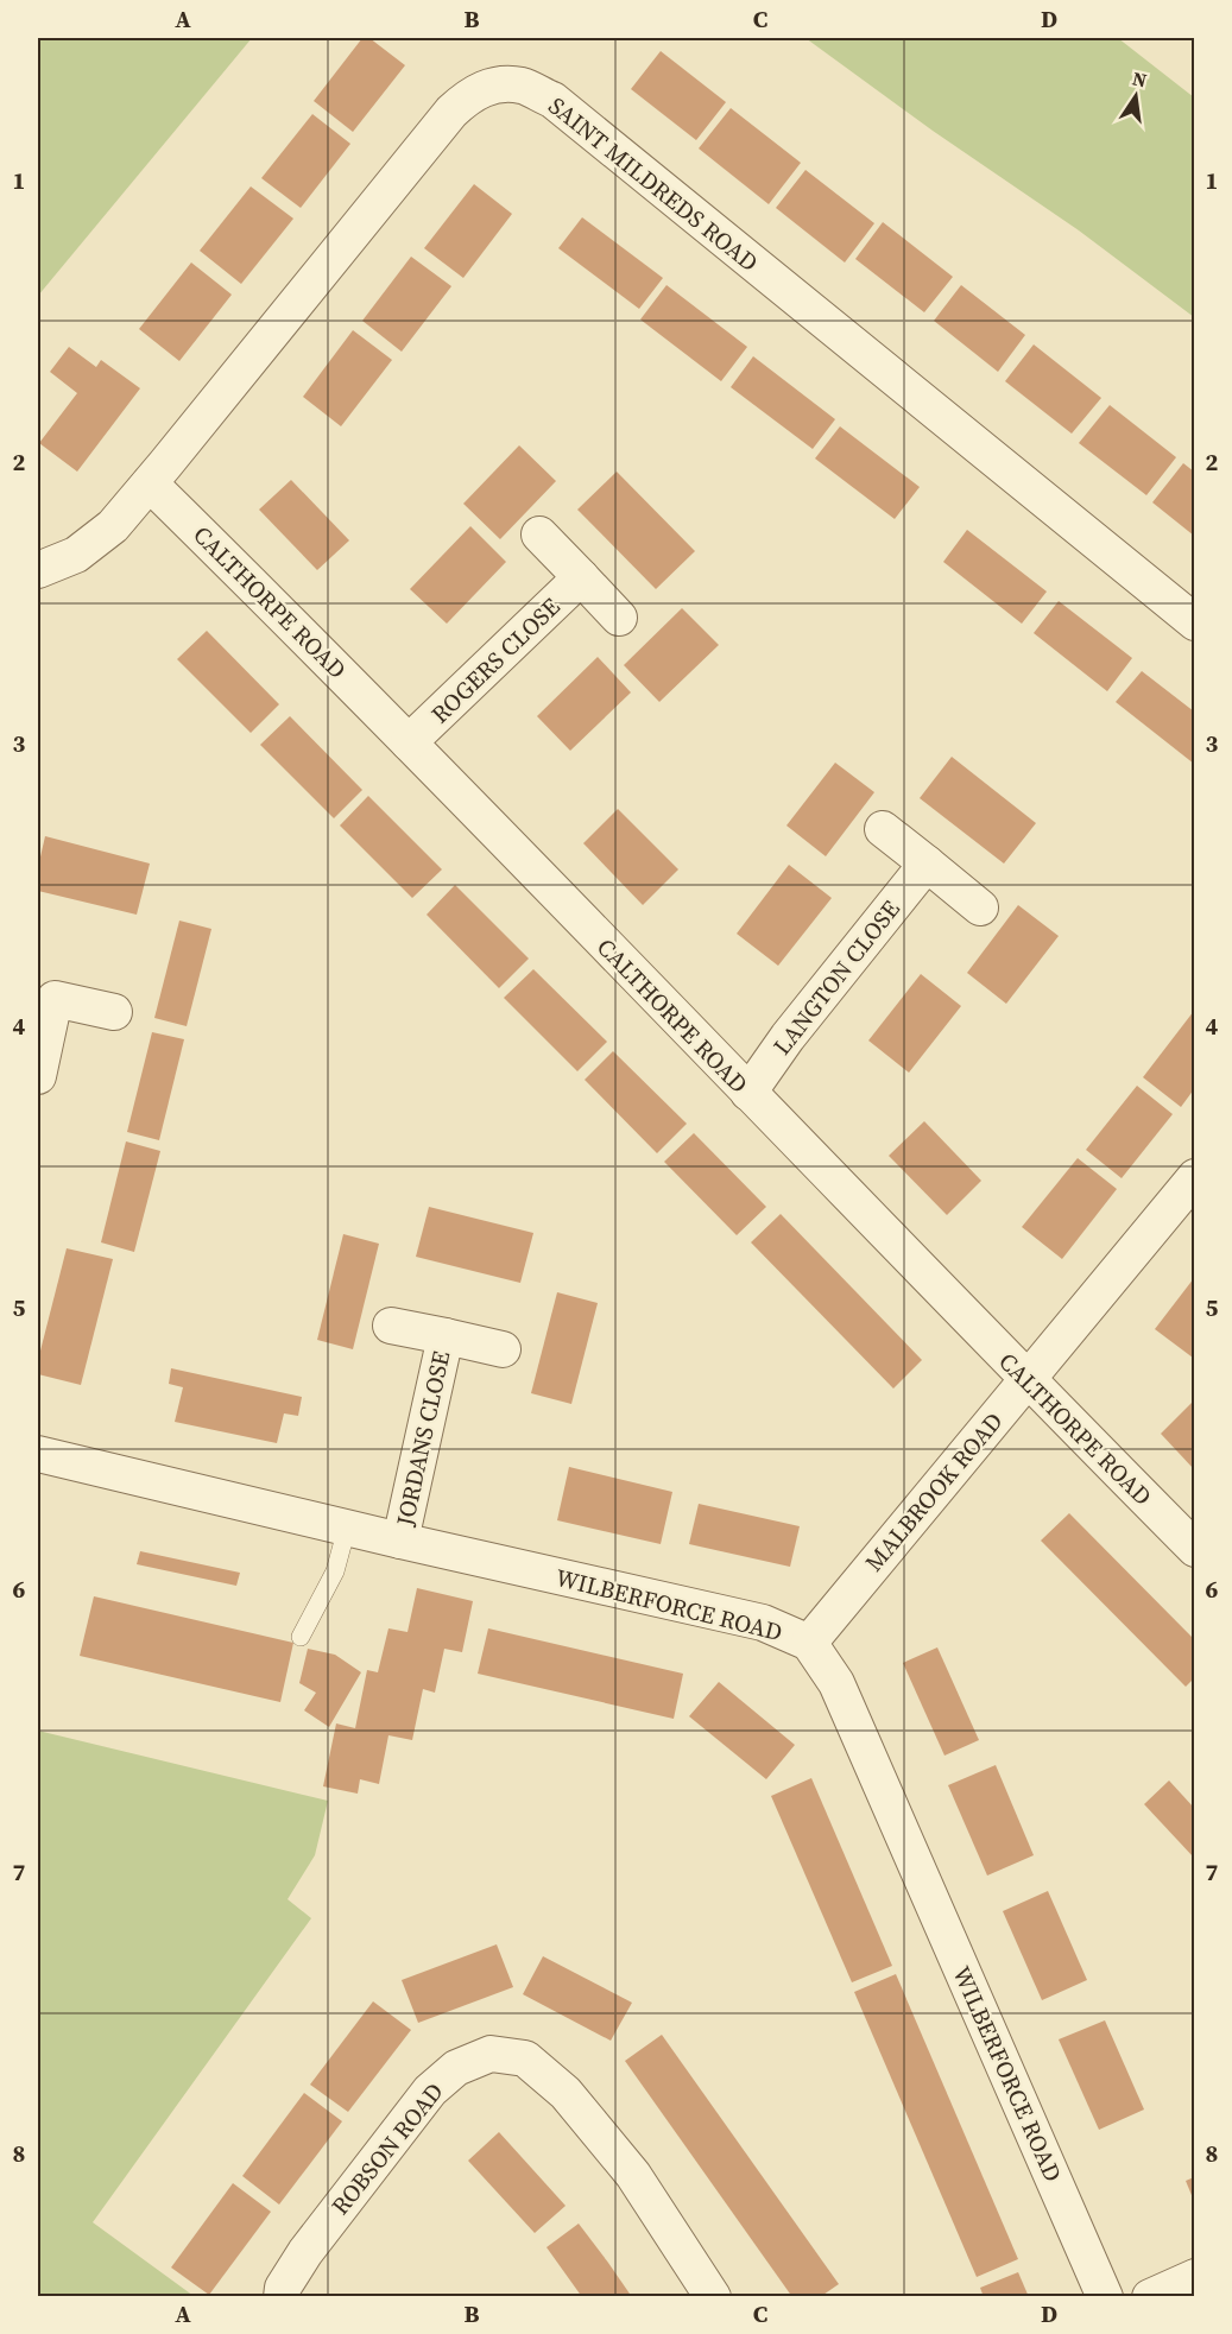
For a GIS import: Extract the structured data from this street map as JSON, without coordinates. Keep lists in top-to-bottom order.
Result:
{
  "streets": {
    "street": [
      "SAINT MILDREDS ROAD",
      "CALTHORPE ROAD",
      "ROGERS CLOSE",
      "LANGTON CLOSE",
      "JORDANS CLOSE",
      "MALBROOK ROAD",
      "WILBERFORCE ROAD",
      "ROBSON ROAD"
    ]
  },
  "crossings": [
    ["SAINT MILDREDS ROAD", "CALTHORPE ROAD"],
    ["CALTHORPE ROAD", "ROGERS CLOSE"],
    ["CALTHORPE ROAD", "LANGTON CLOSE"],
    ["CALTHORPE ROAD", "MALBROOK ROAD"],
    ["JORDANS CLOSE", "WILBERFORCE ROAD"],
    ["MALBROOK ROAD", "WILBERFORCE ROAD"]
  ],
  "north": "top",
  "grid": {
    "columns": [
      "A",
      "B",
      "C",
      "D"
    ],
    "rows": [
      "1",
      "2",
      "3",
      "4",
      "5",
      "6",
      "7",
      "8"
    ]
  }
}
